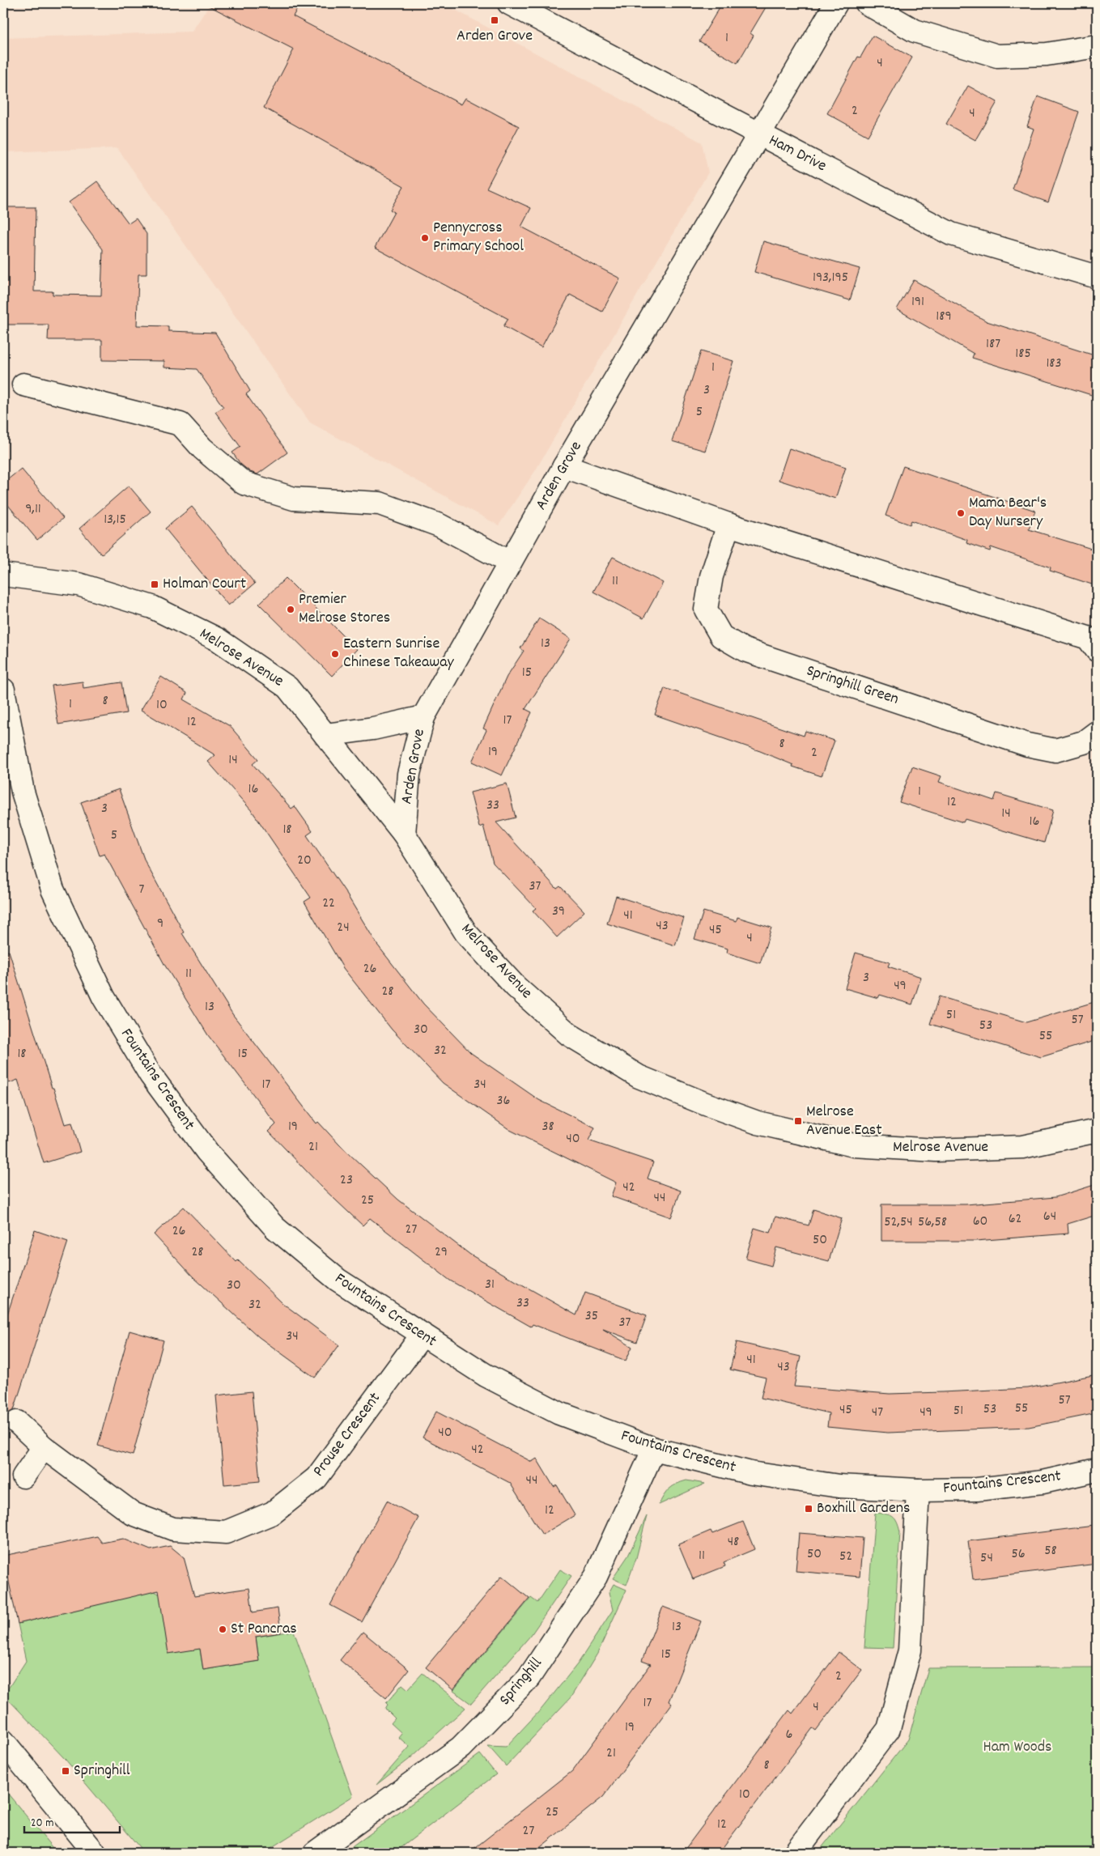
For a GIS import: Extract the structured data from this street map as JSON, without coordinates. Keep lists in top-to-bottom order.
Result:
{
  "streets": {
    "street": [
      "Ham Drive",
      "Arden Grove",
      "Melrose Avenue",
      "Springhill Green",
      "Fountains Crescent",
      "Prouse Crescent",
      "Springhill"
    ]
  },
  "crossings": [
    ["Ham Drive", "Arden Grove"],
    ["Arden Grove", "Melrose Avenue"],
    ["Fountains Crescent", "Prouse Crescent"],
    ["Fountains Crescent", "Springhill"]
  ],
  "parks": ["Ham Woods"],
  "places": {
    "transit": [
      "Arden Grove",
      "Holman Court",
      "Melrose Avenue East",
      "Boxhill Gardens",
      "Springhill"
    ],
    "other": [
      "Pennycross Primary School",
      "Mama Bear's Day Nursery",
      "Premier Melrose Stores",
      "Eastern Sunrise Chinese Takeaway",
      "St Pancras"
    ]
  },
  "house_numbers": [
    "1",
    "4",
    "2",
    "4",
    "193,195",
    "191",
    "189",
    "187",
    "185",
    "183",
    "1",
    "3",
    "5",
    "9,11",
    "13,15",
    "11",
    "13",
    "15",
    "8",
    "1",
    "10",
    "17",
    "12",
    "8",
    "19",
    "2",
    "14",
    "16",
    "1",
    "12",
    "33",
    "3",
    "14",
    "16",
    "18",
    "5",
    "20",
    "37",
    "7",
    "22",
    "39",
    "41",
    "9",
    "43",
    "24",
    "45",
    "4",
    "26",
    "11",
    "3",
    "49",
    "28",
    "13",
    "51",
    "57",
    "53",
    "30",
    "55",
    "32",
    "18",
    "15",
    "17",
    "34",
    "36",
    "19",
    "38",
    "40",
    "21",
    "23",
    "42",
    "44",
    "25",
    "64",
    "62",
    "60",
    "52,54",
    "56,58",
    "27",
    "26",
    "50",
    "28",
    "29",
    "31",
    "30",
    "33",
    "32",
    "35",
    "37",
    "34",
    "41",
    "43",
    "57",
    "55",
    "53",
    "45",
    "51",
    "47",
    "49",
    "40",
    "42",
    "44",
    "12",
    "48",
    "58",
    "50",
    "56",
    "11",
    "52",
    "54",
    "13",
    "15",
    "2",
    "17",
    "4",
    "19",
    "6",
    "21",
    "8",
    "10",
    "25",
    "12",
    "27"
  ],
  "scale_bar": "20 m"
}
